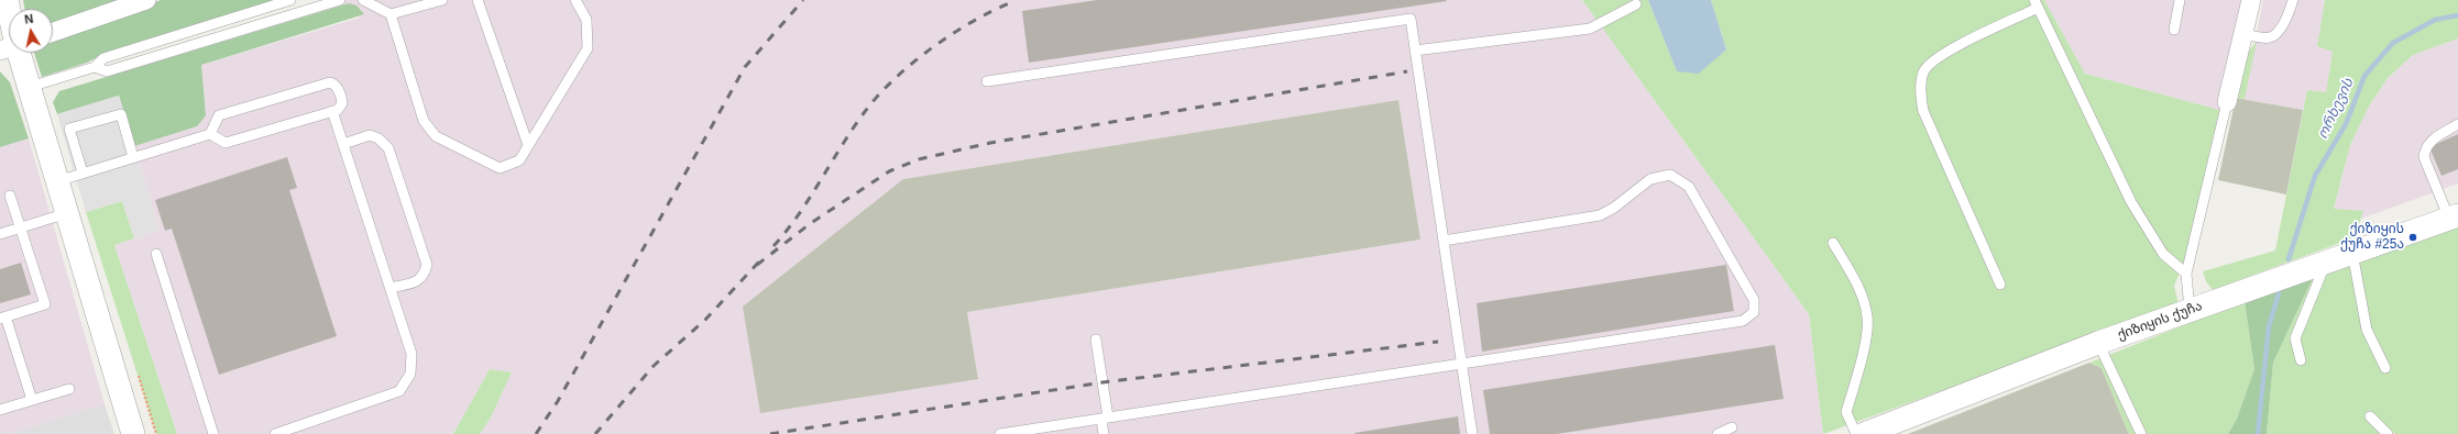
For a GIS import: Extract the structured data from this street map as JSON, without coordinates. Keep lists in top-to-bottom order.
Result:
{
  "streets": {
    "street": ["ქიზიყის ქუჩა"]
  },
  "water": ["ორხევის"],
  "places": ["ქიზიყის ქუჩა #25ა"],
  "north": "top"
}
